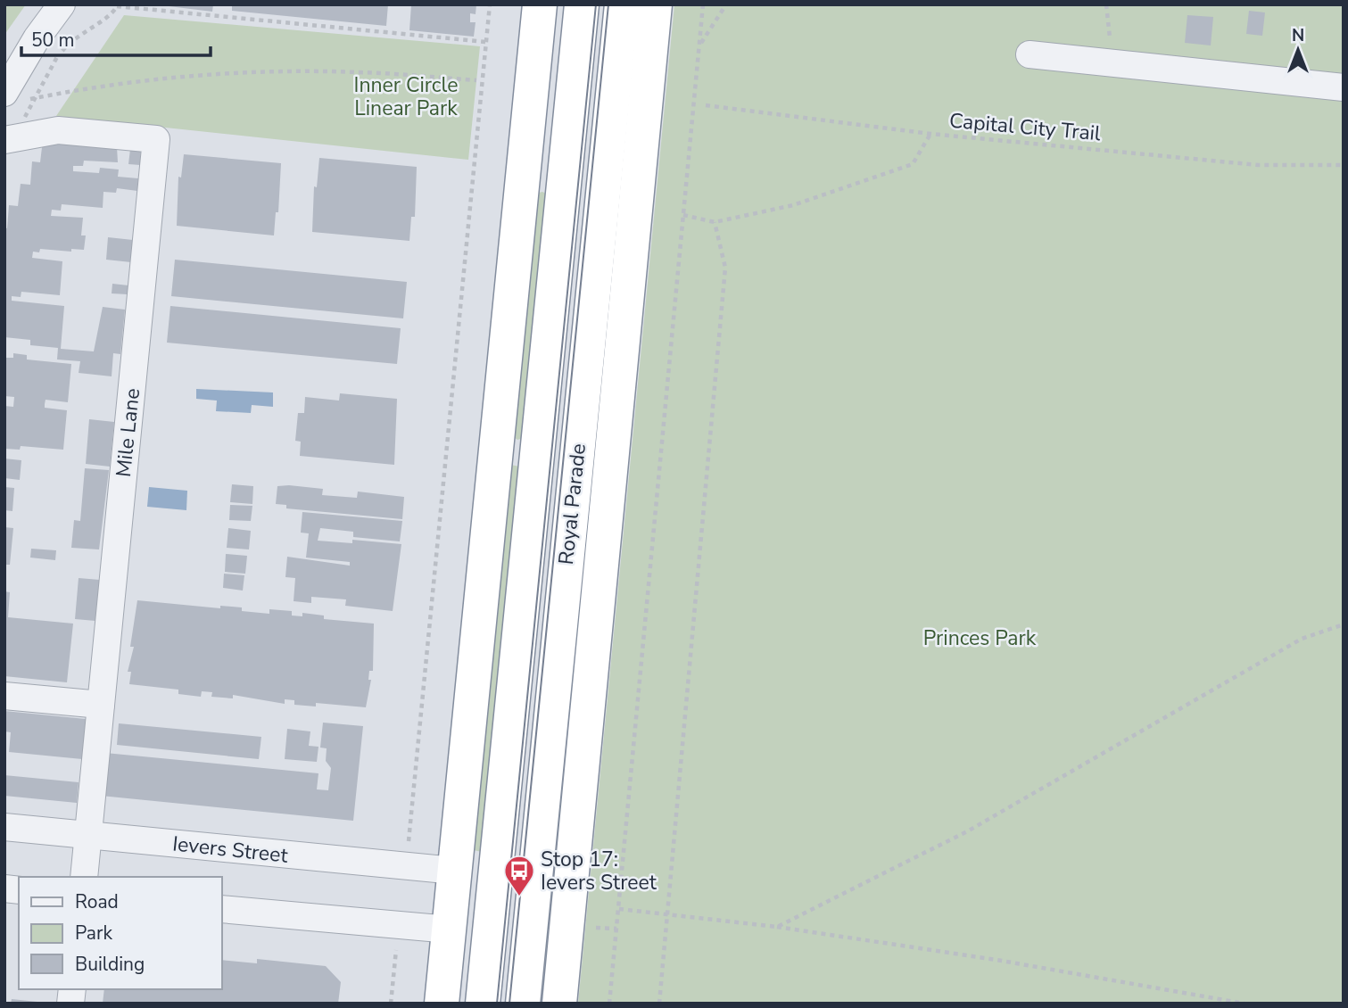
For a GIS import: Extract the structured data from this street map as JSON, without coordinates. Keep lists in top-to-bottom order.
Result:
{
  "streets": {
    "highway": ["Royal Parade"],
    "street": ["Mile Lane", "Ievers Street"],
    "path": ["Capital City Trail"]
  },
  "crossings": [
    ["Mile Lane", "Ievers Street"]
  ],
  "parks": ["Inner Circle Linear Park", "Princes Park"],
  "places": {
    "bus stop": ["Stop 17: Ievers Street"]
  },
  "legend": ["Road", "Park", "Building"],
  "scale_bar": "50 m",
  "north": "top"
}
